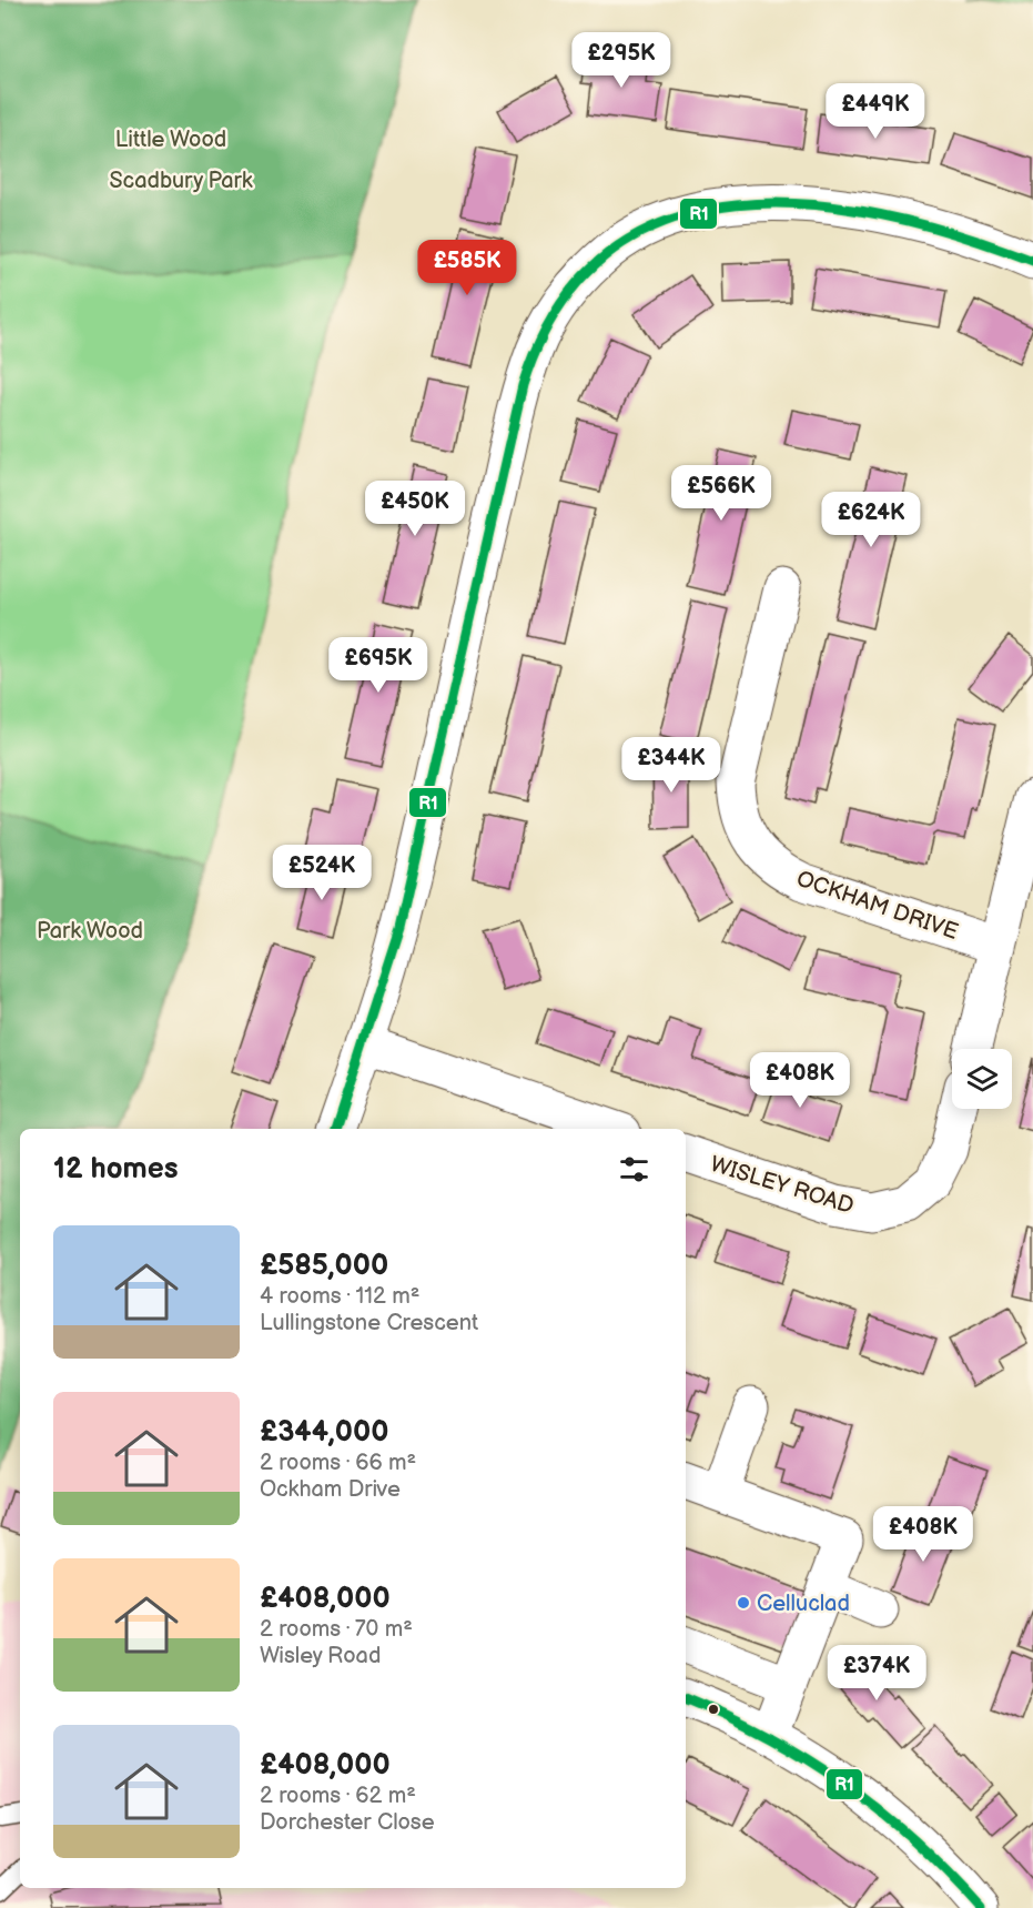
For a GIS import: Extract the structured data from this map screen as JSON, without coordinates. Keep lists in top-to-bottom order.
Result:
{
  "streets": {
    "street": ["OCKHAM DRIVE", "WISLEY ROAD"]
  },
  "parks": ["Little Wood", "Scadbury Park", "Park Wood"],
  "places": ["Celluclad"],
  "lines": ["transit line R1"],
  "page": {
    "price": [
      "£295K",
      "£449K",
      "£585K",
      "£566K",
      "£450K",
      "£624K",
      "£695K",
      "£344K",
      "£524K",
      "£408K",
      "£408K",
      "£374K"
    ],
    "heading": "12 homes",
    "list": [
      {
        "name": "£585,000",
        "note": "4 rooms · 112 m² · Lullingstone Crescent"
      },
      {
        "name": "£344,000",
        "note": "2 rooms · 66 m² · Ockham Drive"
      },
      {
        "name": "£408,000",
        "note": "2 rooms · 70 m² · Wisley Road"
      },
      {
        "name": "£408,000",
        "note": "2 rooms · 62 m² · Dorchester Close"
      }
    ]
  }
}
